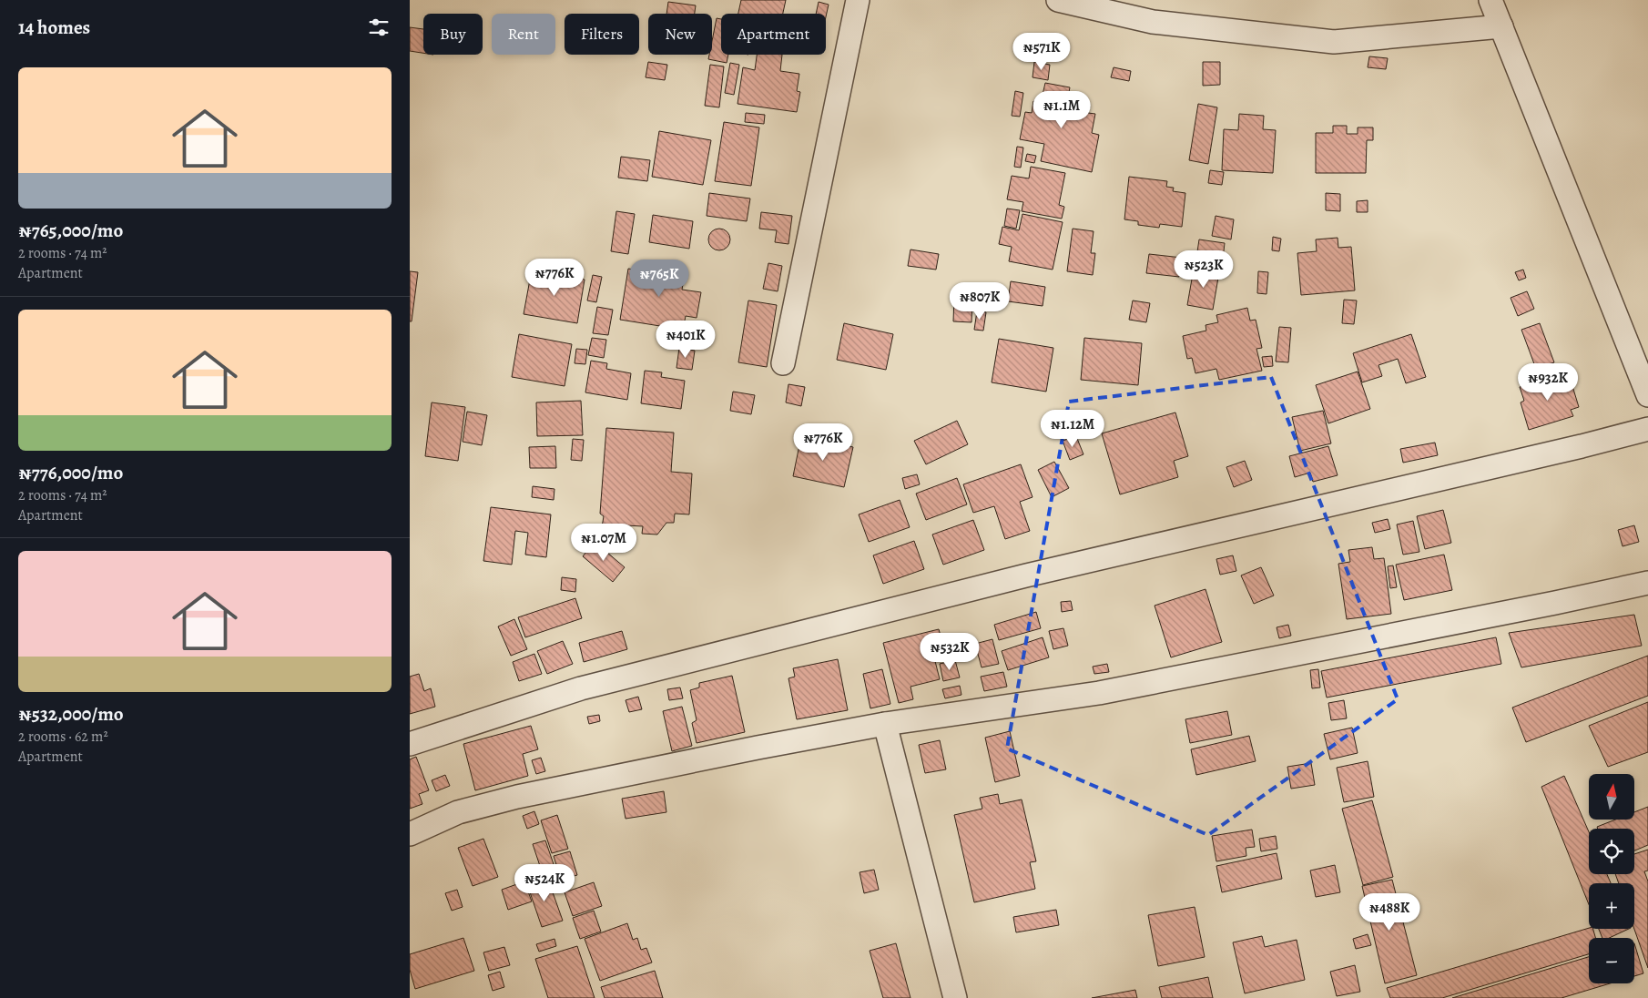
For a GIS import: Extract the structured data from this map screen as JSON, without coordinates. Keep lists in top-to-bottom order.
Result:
{
  "north": "top",
  "page": {
    "heading": "14 homes",
    "chip": [
      "Buy",
      "Rent",
      "Filters",
      "New",
      "Apartment"
    ],
    "price": [
      "₦571K",
      "₦1.1M",
      "₦523K",
      "₦776K",
      "₦765K",
      "₦807K",
      "₦401K",
      "₦932K",
      "₦1.12M",
      "₦776K",
      "₦1.07M",
      "₦532K",
      "₦524K",
      "₦488K"
    ],
    "list": [
      {
        "name": "₦765,000/mo",
        "note": "2 rooms · 74 m² · Apartment"
      },
      {
        "name": "₦776,000/mo",
        "note": "2 rooms · 74 m² · Apartment"
      },
      {
        "name": "₦532,000/mo",
        "note": "2 rooms · 62 m² · Apartment"
      }
    ],
    "map_buttons": ["+", "−"]
  }
}
